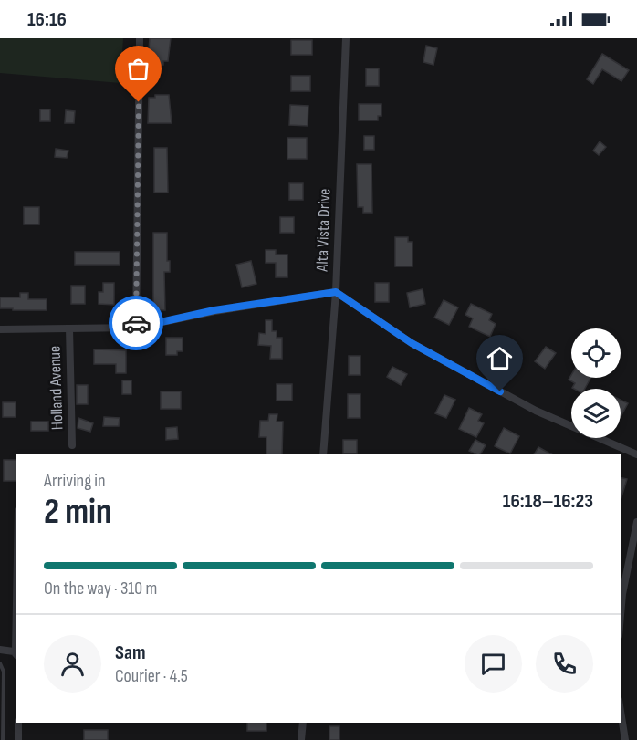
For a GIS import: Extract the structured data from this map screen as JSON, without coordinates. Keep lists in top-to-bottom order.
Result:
{
  "streets": {
    "street": ["Alta Vista Drive", "Holland Avenue"]
  },
  "page": {
    "status": "16:16",
    "heading": ["2 min", "Arriving in", "16:18–16:23"],
    "panel": ["Sam", "Courier · 4.5"],
    "bar": "On the way · 310 m"
  }
}
